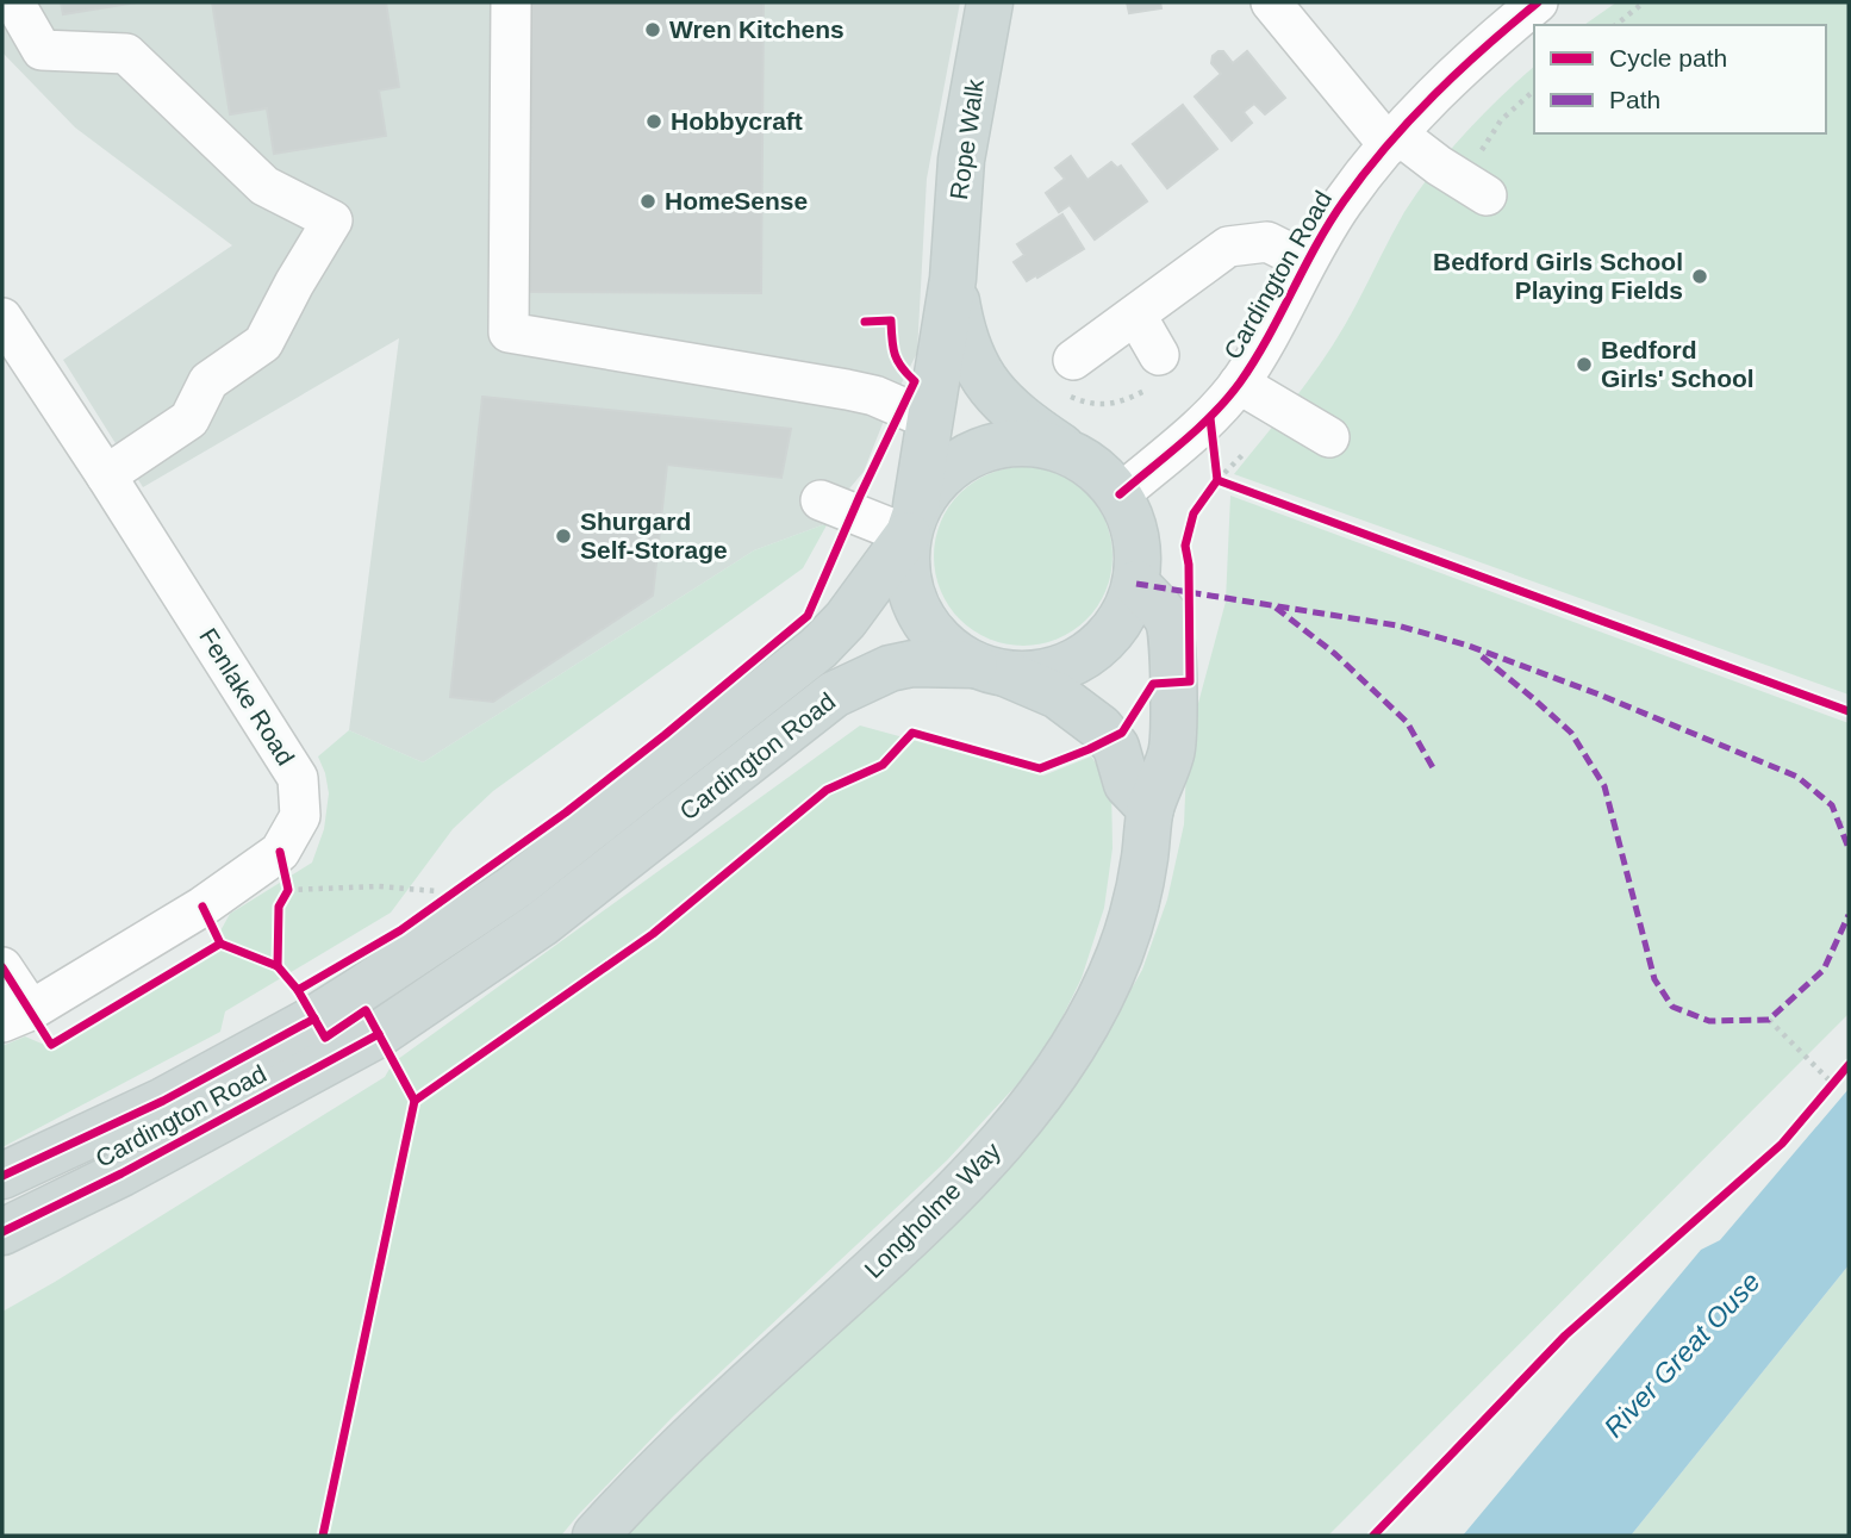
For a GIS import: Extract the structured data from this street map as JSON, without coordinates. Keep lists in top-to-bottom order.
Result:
{
  "streets": {
    "main road": ["Rope Walk", "Cardington Road", "Longholme Way"],
    "street": ["Fenlake Road"]
  },
  "crossings": [
    ["Rope Walk", "Cardington Road"],
    ["Rope Walk", "Longholme Way"],
    ["Cardington Road", "Longholme Way"]
  ],
  "water": ["River Great Ouse"],
  "places": [
    "Wren Kitchens",
    "Hobbycraft",
    "HomeSense",
    "Bedford Girls School Playing Fields",
    "Bedford Girls' School",
    "Shurgard Self-Storage"
  ],
  "legend": ["Cycle path", "Path"]
}
